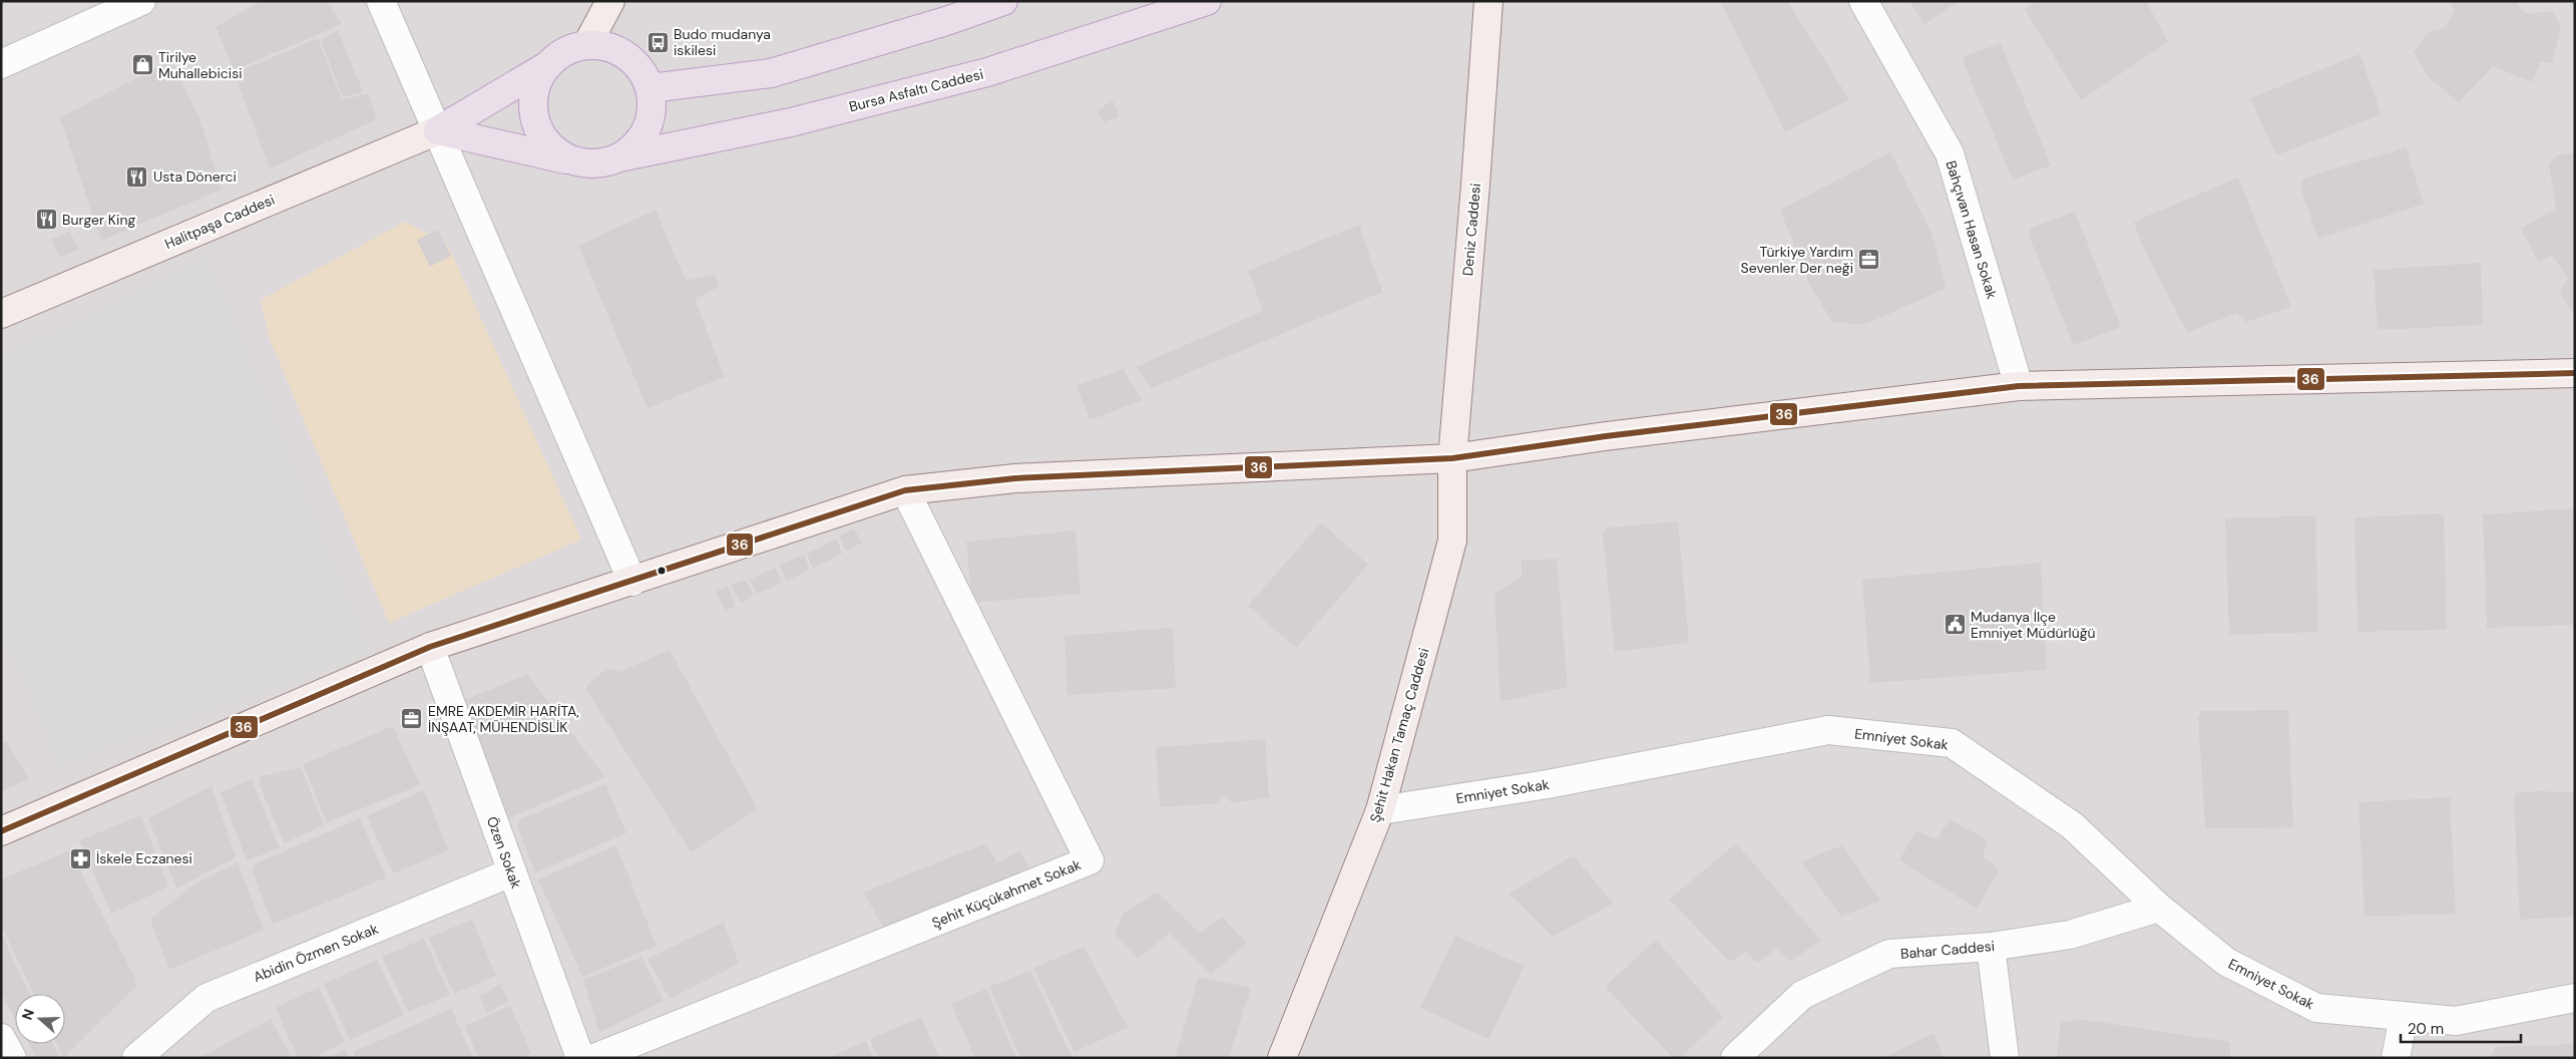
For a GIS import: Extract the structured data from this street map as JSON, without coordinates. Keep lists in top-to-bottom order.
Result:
{
  "streets": {
    "highway": ["Bursa Asfaltı Caddesi"],
    "main road": ["Halitpaşa Caddesi", "Deniz Caddesi", "Şehit Hakan Tamaç Caddesi"],
    "street": [
      "Bahçıvan Hasan Sokak",
      "Emniyet Sokak",
      "Özen Sokak",
      "Şehit Küçükahmet Sokak",
      "Bahar Caddesi",
      "Abidin Özmen Sokak"
    ]
  },
  "crossings": [
    ["Deniz Caddesi", "Şehit Hakan Tamaç Caddesi"],
    ["Şehit Hakan Tamaç Caddesi", "Emniyet Sokak"],
    ["Emniyet Sokak", "Bahar Caddesi"],
    ["Özen Sokak", "Abidin Özmen Sokak"]
  ],
  "places": {
    "bus stop": ["Budo mudanya iskilesi"],
    "shop": ["Tirilye Muhallebicisi"],
    "restaurant": ["Usta Dönerci", "Burger King"],
    "office": ["Türkiye Yardım Sevenler Der neği", "EMRE AKDEMİR HARİTA, İNŞAAT, MÜHENDİSLİK"],
    "public building": ["Mudanya İlçe Emniyet Müdürlüğü"],
    "pharmacy": ["İskele Eczanesi"]
  },
  "lines": ["transit line 36"],
  "scale_bar": "20 m",
  "north": "left"
}
